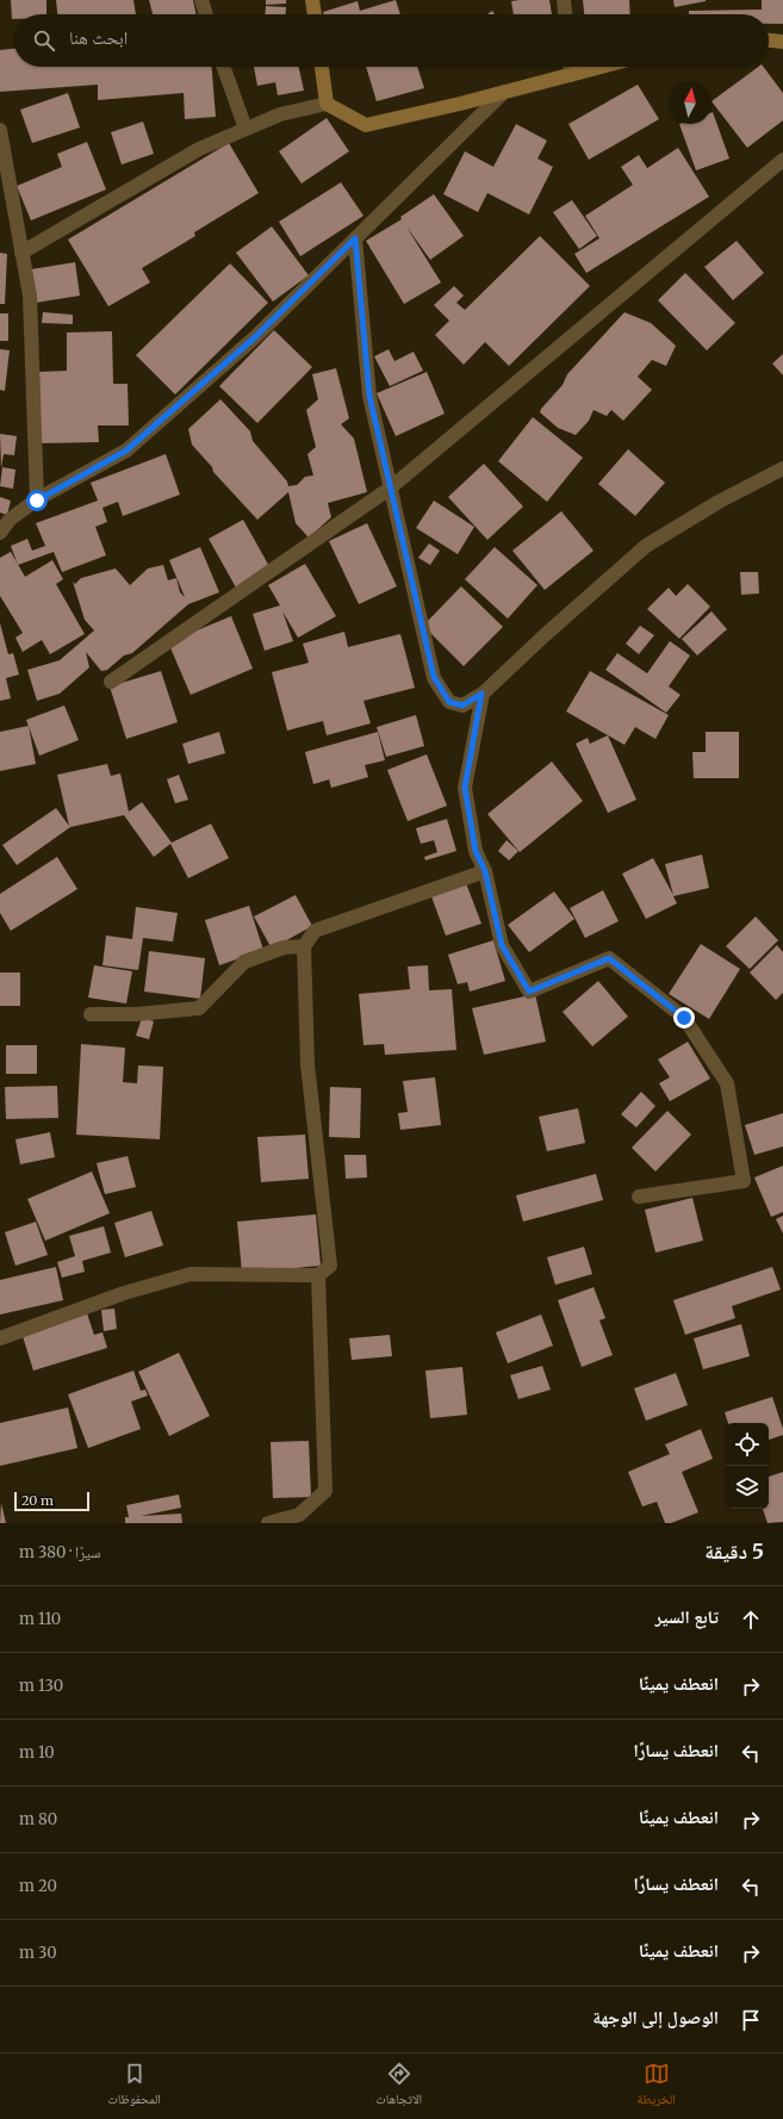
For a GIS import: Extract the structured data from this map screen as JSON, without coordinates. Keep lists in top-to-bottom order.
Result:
{
  "scale_bar": "20 m",
  "north": "top",
  "page": {
    "search": "ابحث هنا",
    "scale": "20 m",
    "heading": ["5 دقيقة", "سيرًا · 380 m"],
    "list": [
      ["تابع السير", "110 m"],
      ["انعطف يمينًا", "130 m"],
      ["انعطف يسارًا", "10 m"],
      ["انعطف يمينًا", "80 m"],
      ["انعطف يسارًا", "20 m"],
      ["انعطف يمينًا", "30 m"],
      "الوصول إلى الوجهة"
    ],
    "nav": ["الخريطة", "الاتجاهات", "المحفوظات"]
  }
}
